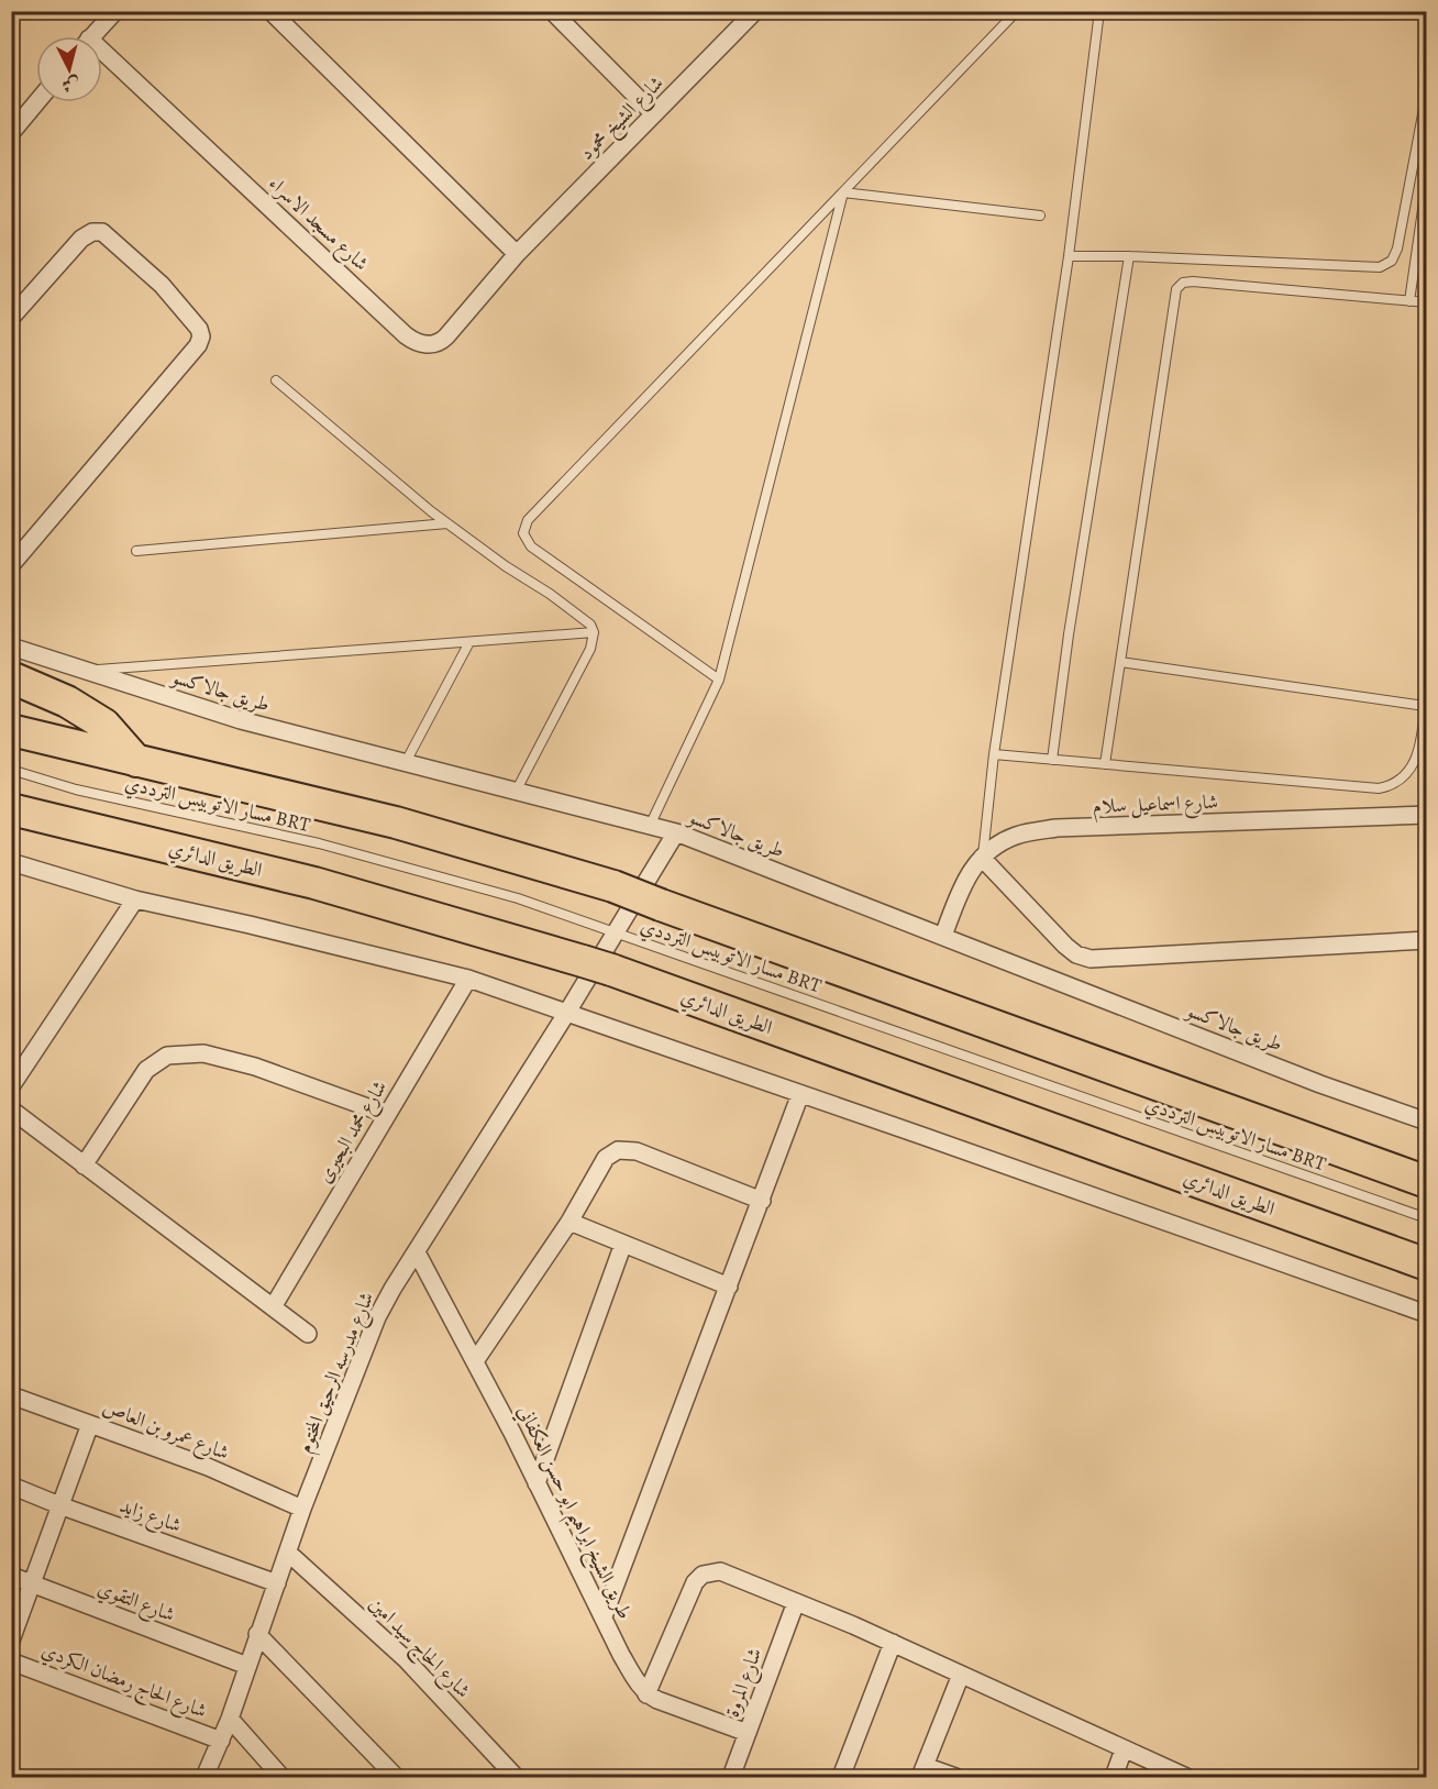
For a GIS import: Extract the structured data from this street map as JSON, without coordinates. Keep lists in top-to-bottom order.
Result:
{
  "streets": {
    "highway": ["الطريق الدائري"],
    "street": [
      "شارع الشيخ محمود",
      "شارع مسجد الاسراء",
      "طريق جالاكسو",
      "شارع اسماعيل سلام",
      "شارع محمد البحيرى",
      "شارع مدرسه الرحيق المختوم",
      "شارع عمرو بن العاص",
      "طريق الشيخ ابراهيم ابو حسن العكفاني",
      "شارع زايد",
      "شارع التقوي",
      "شارع الحاج سيد امين",
      "شارع الحاج رمضان الكردي",
      "شارع المروة"
    ],
    "lane": ["مسار الاتوبيس الترددي BRT"]
  },
  "crossings": [
    ["شارع الشيخ محمود", "شارع مسجد الاسراء"],
    ["طريق جالاكسو", "شارع اسماعيل سلام"],
    ["طريق جالاكسو", "شارع مدرسه الرحيق المختوم"],
    ["شارع مدرسه الرحيق المختوم", "شارع عمرو بن العاص"],
    ["شارع مدرسه الرحيق المختوم", "طريق الشيخ ابراهيم ابو حسن العكفاني"],
    ["شارع مدرسه الرحيق المختوم", "شارع زايد"],
    ["شارع مدرسه الرحيق المختوم", "شارع التقوي"],
    ["شارع مدرسه الرحيق المختوم", "شارع الحاج سيد امين"],
    ["شارع مدرسه الرحيق المختوم", "شارع الحاج رمضان الكردي"]
  ],
  "north": "bottom"
}
